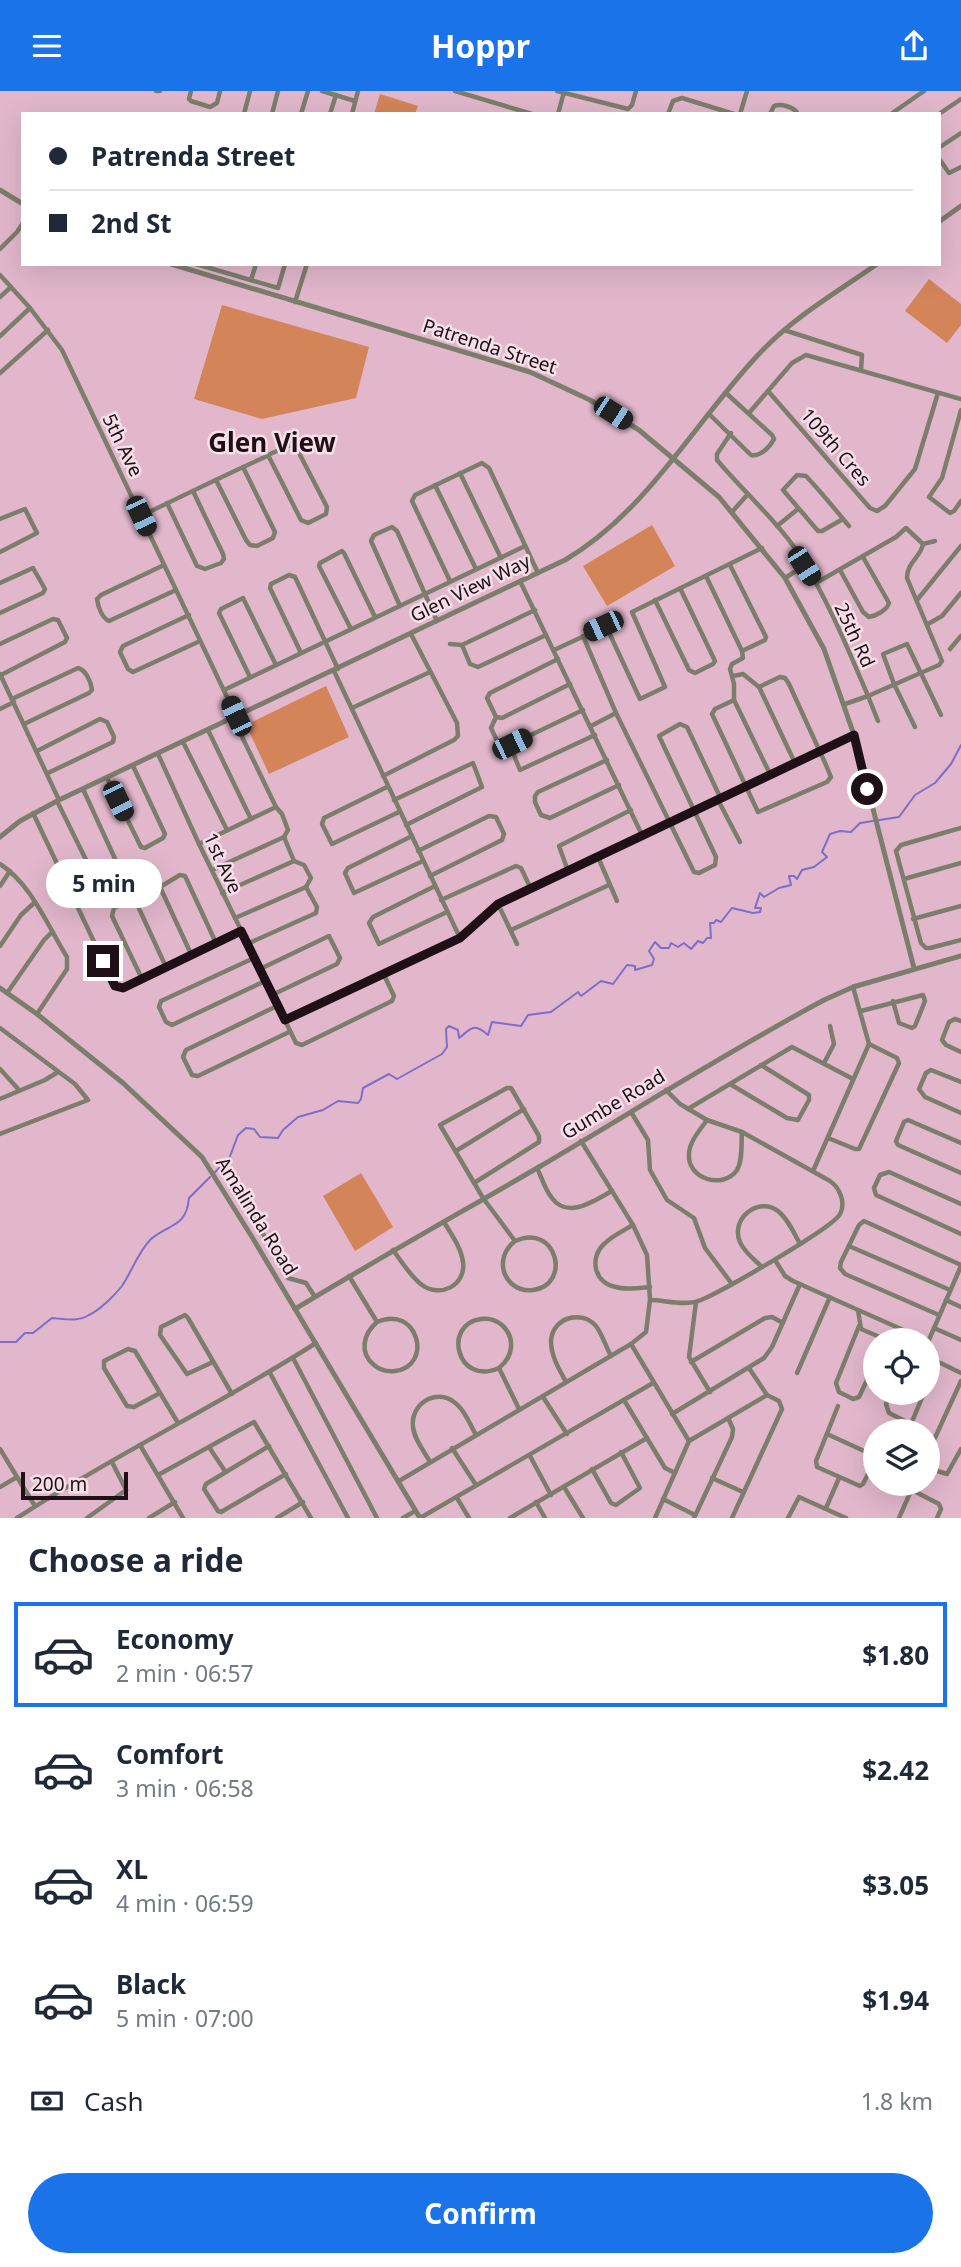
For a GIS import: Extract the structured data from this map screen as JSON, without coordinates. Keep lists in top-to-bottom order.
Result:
{
  "streets": {
    "street": [
      "Patrenda Street",
      "5th Ave",
      "109th Cres",
      "Glen View Way",
      "25th Rd",
      "1st Ave",
      "Gumbe Road",
      "Amalinda Road"
    ]
  },
  "crossings": [
    ["Patrenda Street", "Glen View Way"],
    ["Patrenda Street", "25th Rd"],
    ["Patrenda Street", "Gumbe Road"],
    ["5th Ave", "Glen View Way"],
    ["Glen View Way", "1st Ave"],
    ["Gumbe Road", "Amalinda Road"]
  ],
  "districts": ["Glen View"],
  "scale_bar": "200 m",
  "page": {
    "header": "Hoppr",
    "banner": ["Patrenda Street", "2nd St"],
    "bubble": "5 min",
    "scale": "200 m",
    "heading": "Choose a ride",
    "list": [
      {
        "name": "Economy",
        "note": "2 min · 06:57",
        "value": "$1.80"
      },
      {
        "name": "Comfort",
        "note": "3 min · 06:58",
        "value": "$2.42"
      },
      {
        "name": "XL",
        "note": "4 min · 06:59",
        "value": "$3.05"
      },
      {
        "name": "Black",
        "note": "5 min · 07:00",
        "value": "$1.94"
      }
    ],
    "pay": ["Cash", "1.8 km"],
    "buttons": "Confirm"
  }
}
